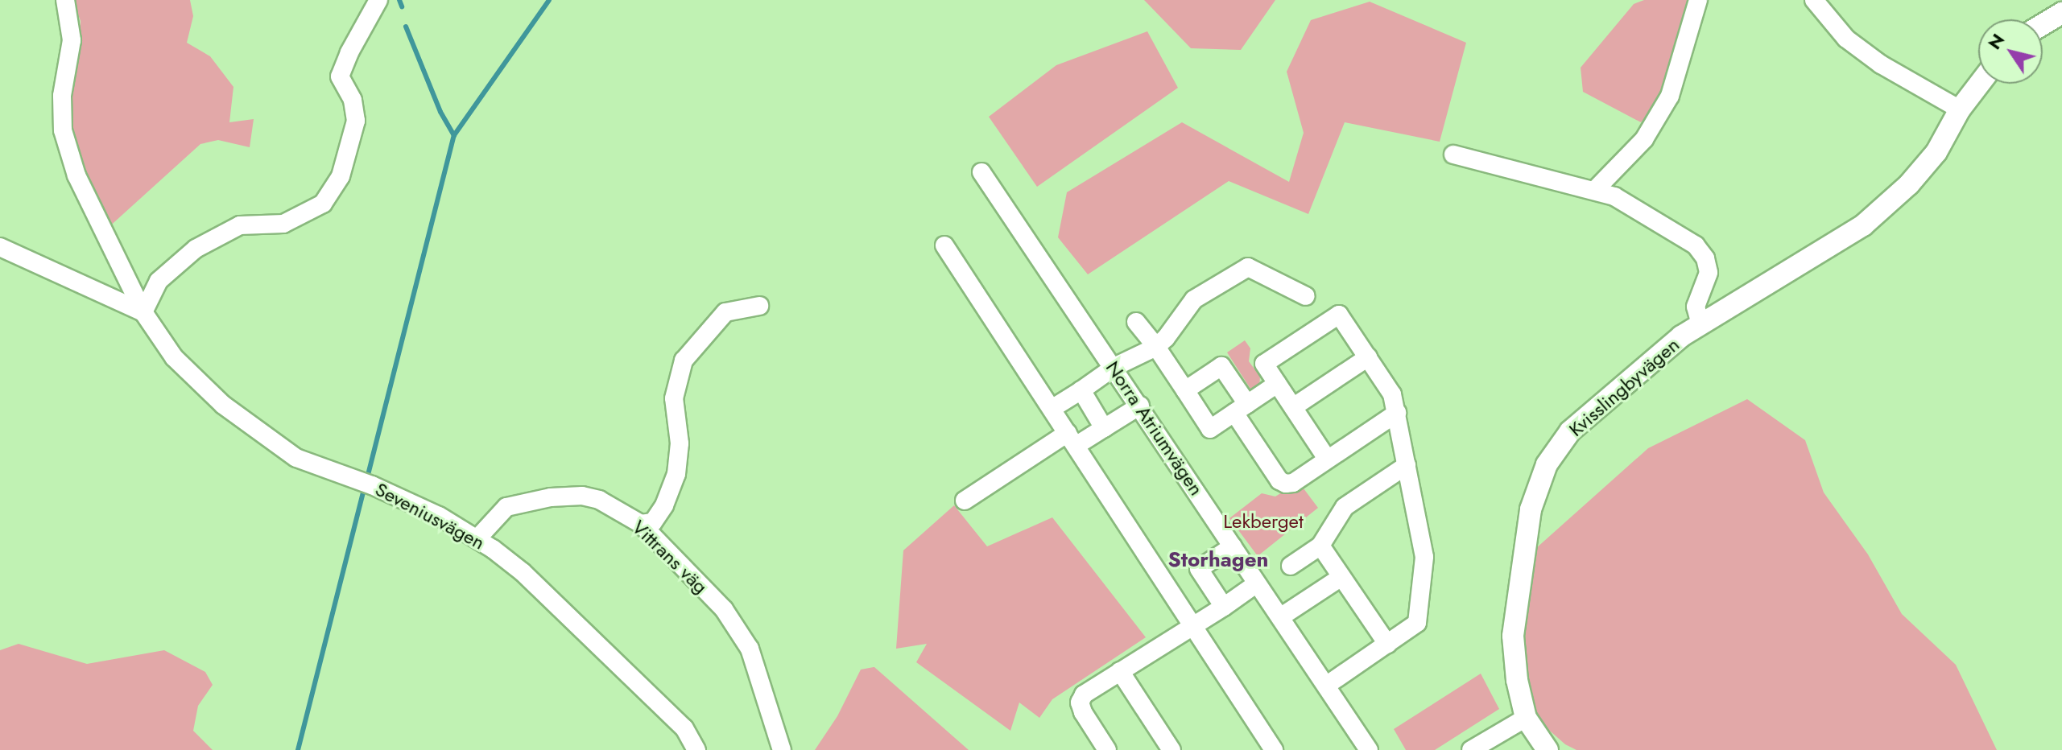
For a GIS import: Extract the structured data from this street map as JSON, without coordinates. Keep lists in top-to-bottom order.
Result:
{
  "streets": {
    "street": [
      "Kvisslingbyvägen",
      "Norra Atriumvägen",
      "Seveniusvägen",
      "Vittrans väg"
    ]
  },
  "crossings": [
    ["Seveniusvägen", "Vittrans väg"]
  ],
  "districts": ["Storhagen"],
  "parks": ["Lekberget"],
  "north": "top left"
}
